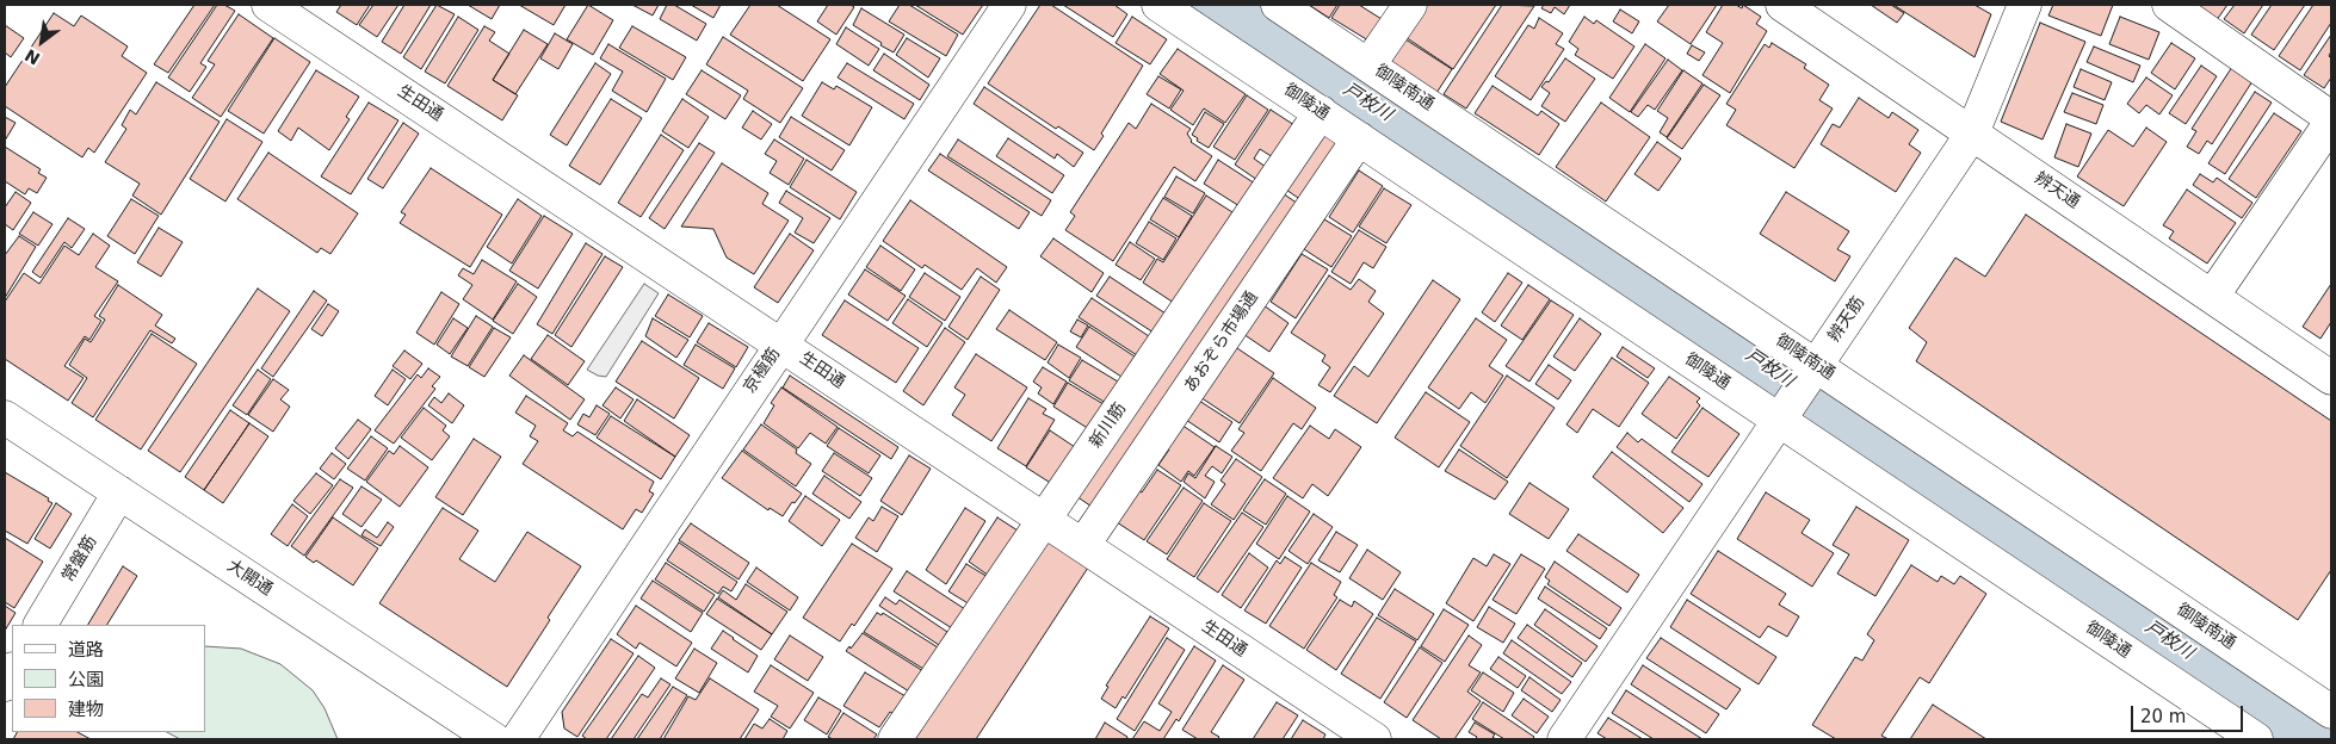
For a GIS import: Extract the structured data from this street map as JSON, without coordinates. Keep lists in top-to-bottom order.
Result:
{
  "streets": {
    "street": [
      "御陵南通",
      "御陵通",
      "生田通",
      "辨天通",
      "辨天筋",
      "あおぞら市場通",
      "京極筋",
      "新川筋",
      "常盤筋",
      "大開通"
    ]
  },
  "crossings": [
    ["御陵南通", "辨天筋"],
    ["御陵通", "辨天筋"],
    ["御陵通", "あおぞら市場通"],
    ["御陵通", "新川筋"],
    ["生田通", "あおぞら市場通"],
    ["生田通", "京極筋"],
    ["生田通", "新川筋"],
    ["辨天通", "辨天筋"],
    ["常盤筋", "大開通"]
  ],
  "water": ["戸枚川"],
  "legend": ["道路", "公園", "建物"],
  "scale_bar": "20 m",
  "north": "bottom left"
}
